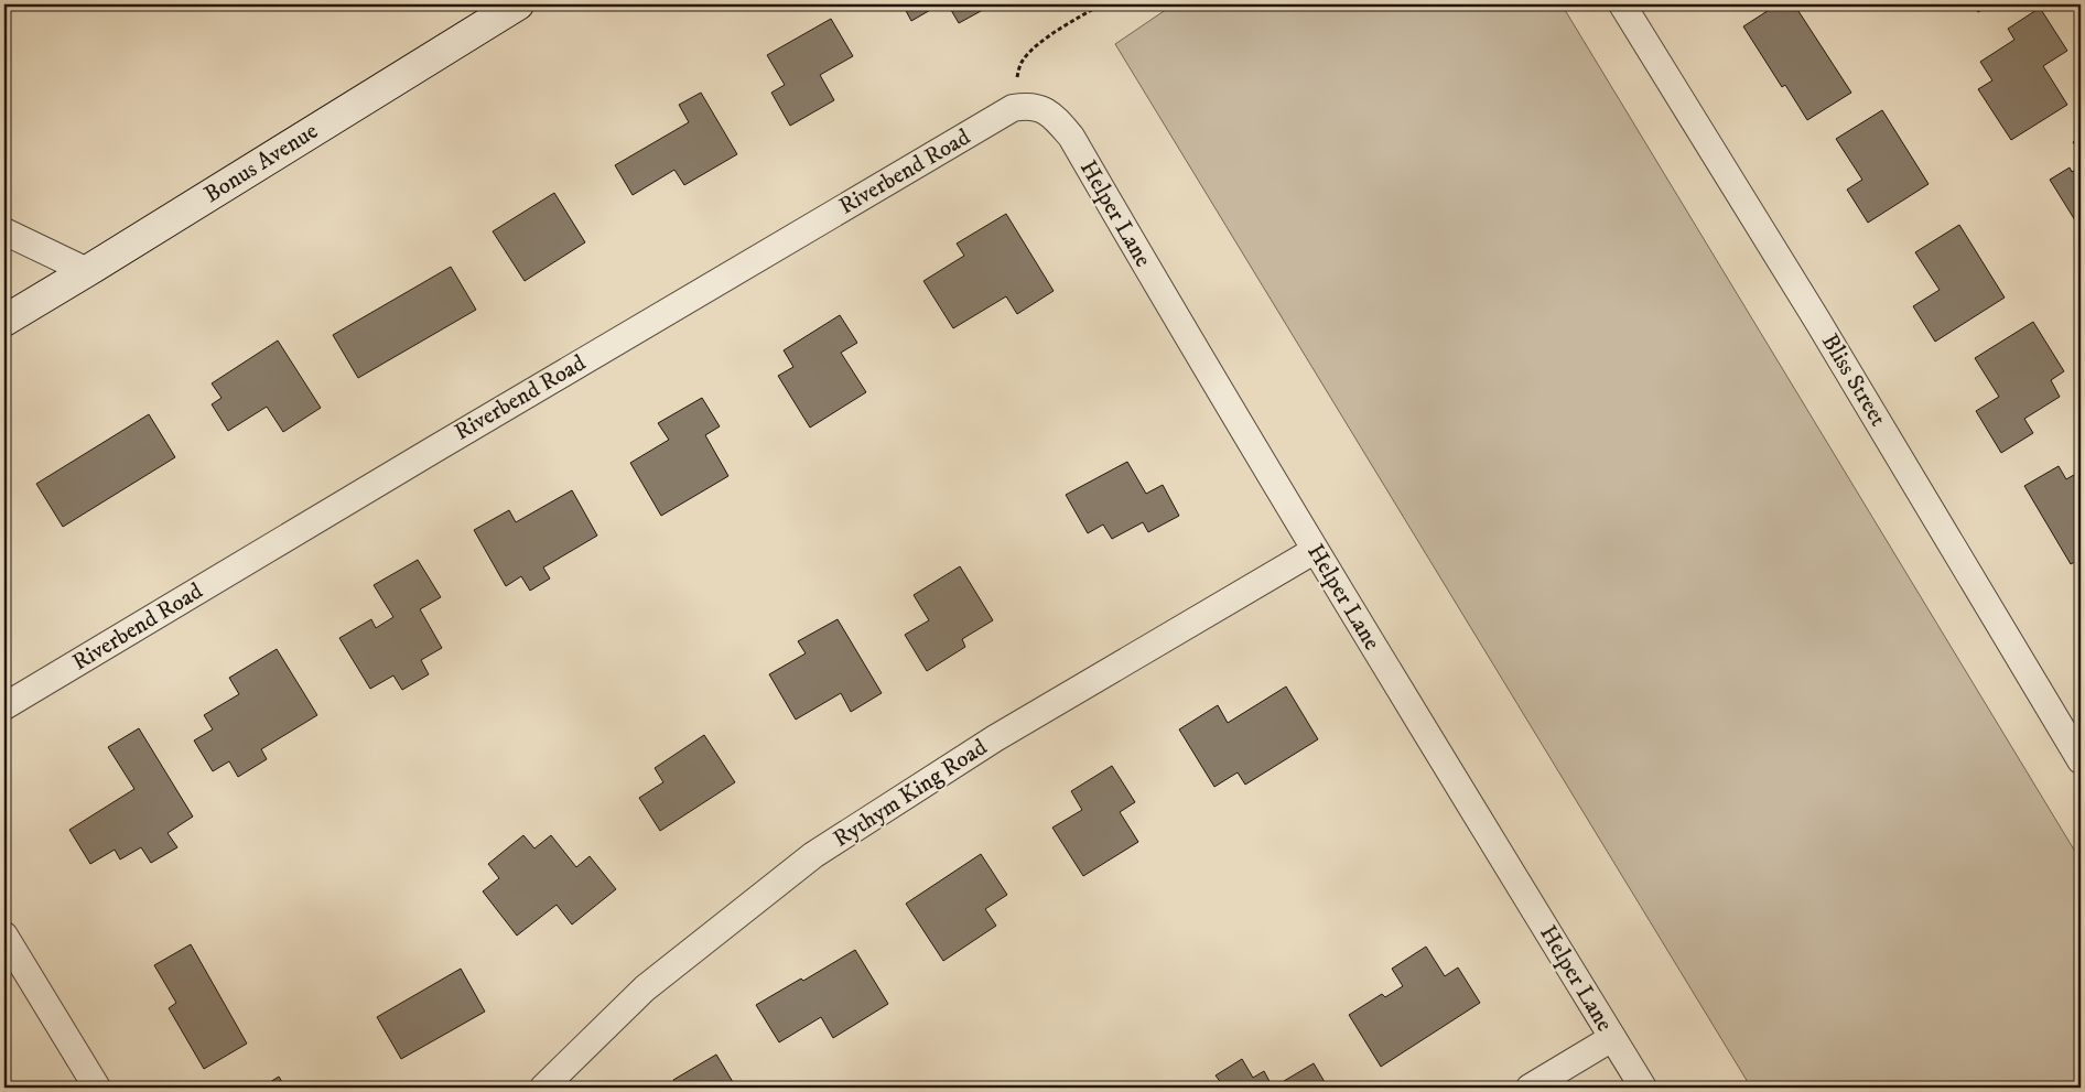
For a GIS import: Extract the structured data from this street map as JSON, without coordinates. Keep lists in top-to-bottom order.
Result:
{
  "streets": {
    "street": [
      "Bonus Avenue",
      "Riverbend Road",
      "Helper Lane",
      "Bliss Street",
      "Rythym King Road"
    ]
  },
  "crossings": [
    ["Riverbend Road", "Helper Lane"],
    ["Helper Lane", "Rythym King Road"]
  ]
}
